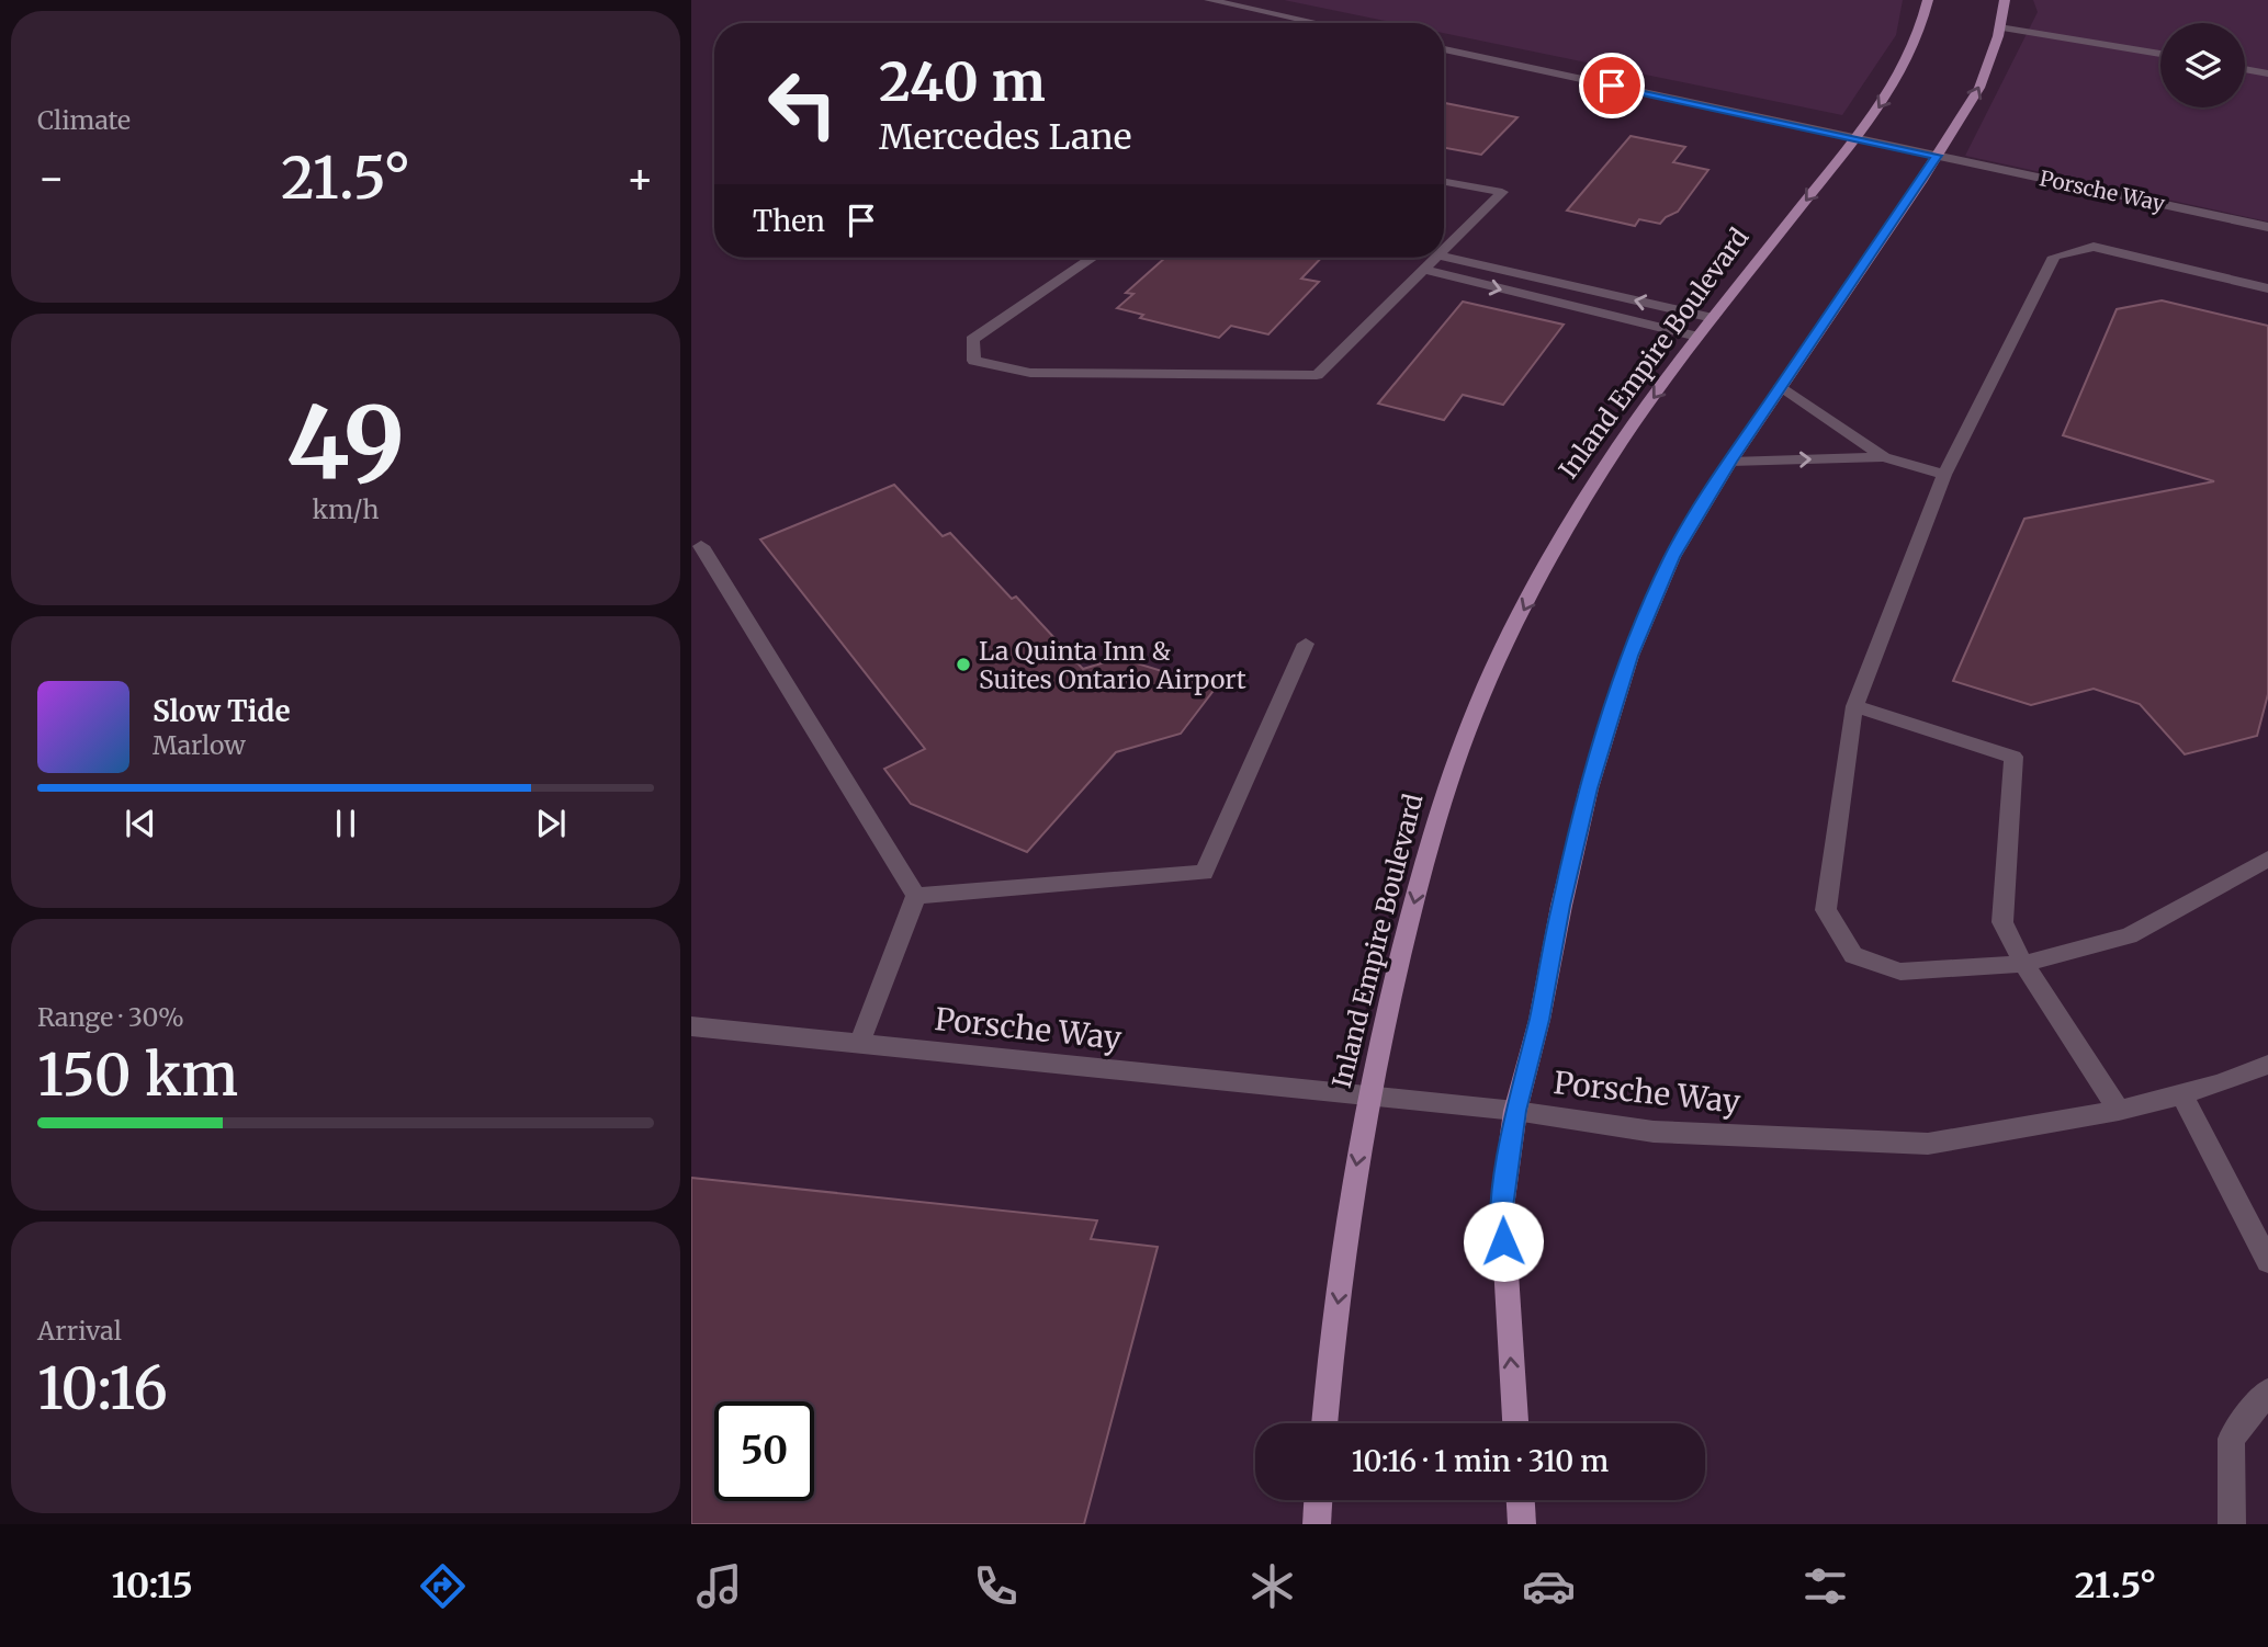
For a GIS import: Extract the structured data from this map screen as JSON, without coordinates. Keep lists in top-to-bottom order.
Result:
{
  "streets": {
    "main road": ["Inland Empire Boulevard"],
    "street": ["Porsche Way"]
  },
  "crossings": [
    ["Porsche Way", "Inland Empire Boulevard"]
  ],
  "places": ["La Quinta Inn & Suites Ontario Airport"],
  "page": {
    "tile": [
      "Climate",
      ["49", "km/h"],
      ["Range · 30%", "150 km"],
      ["Arrival", "10:16"]
    ],
    "turn": ["240 m", "Mercedes Lane"],
    "heat": ["−", "21.5°", "+"],
    "then": "Then",
    "song": ["Slow Tide", "Marlow"],
    "limit": "50",
    "trip": "10:16 · 1 min · 310 m",
    "tabs": ["10:15", "21.5°"]
  }
}
